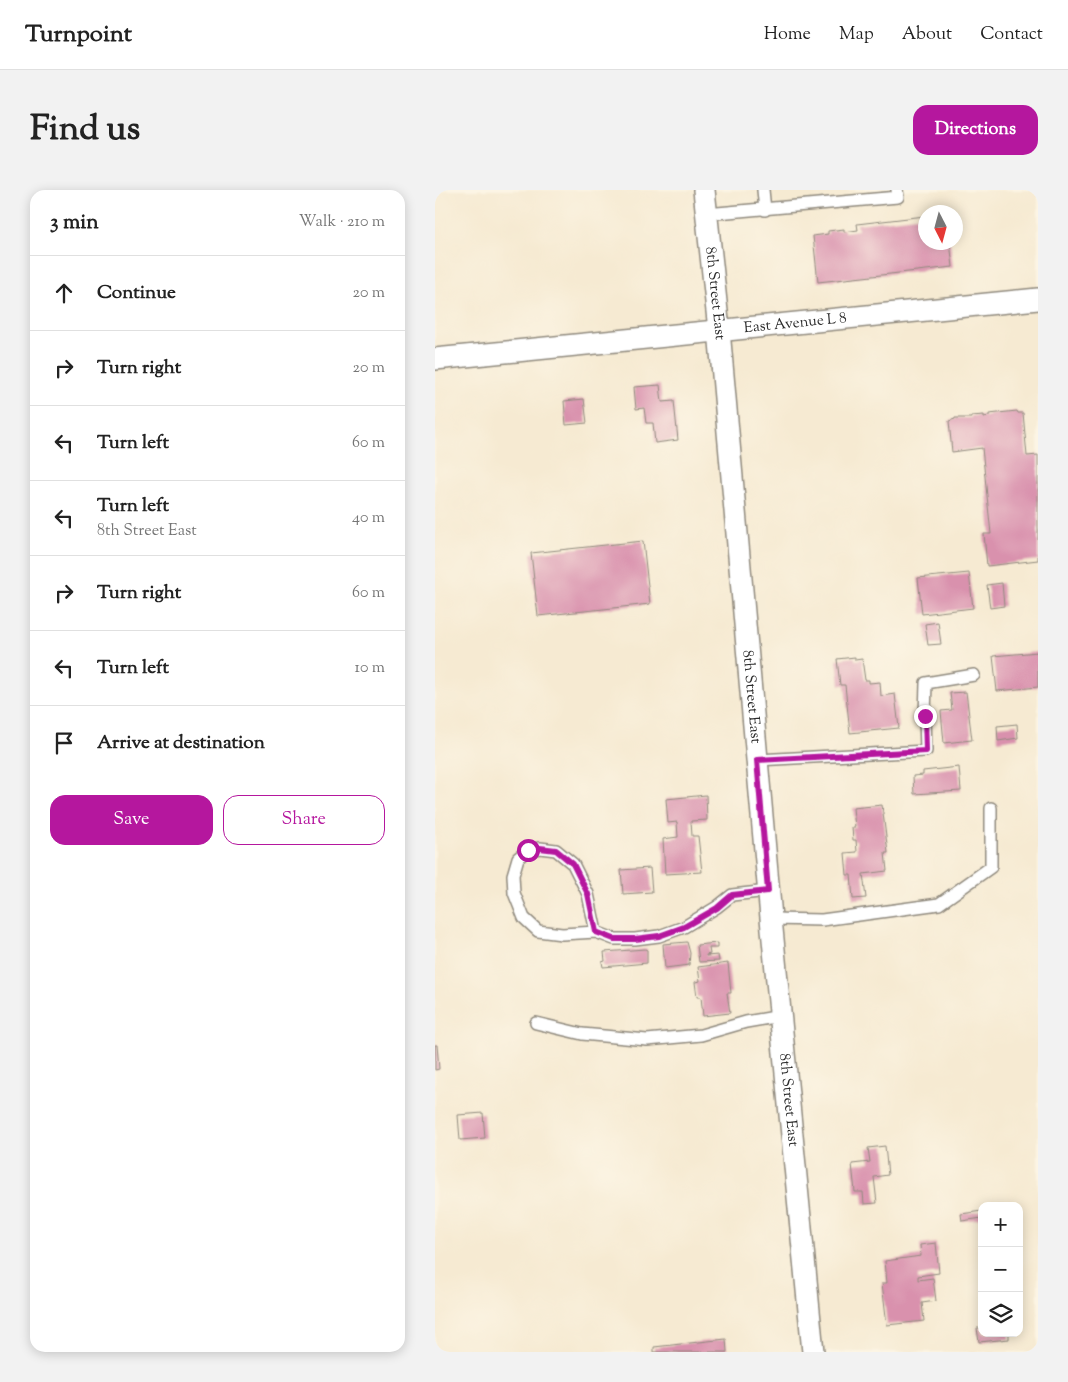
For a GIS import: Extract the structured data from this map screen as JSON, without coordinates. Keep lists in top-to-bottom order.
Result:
{
  "streets": {
    "street": ["8th Street East", "East Avenue L 8"]
  },
  "crossings": [
    ["8th Street East", "East Avenue L 8"]
  ],
  "north": "bottom",
  "page": {
    "header": "Turnpoint",
    "nav": [
      "Home",
      "Map",
      "About",
      "Contact"
    ],
    "title": "Find us",
    "buttons": [
      "Directions",
      ["Save", "Share"]
    ],
    "heading": ["3 min", "Walk · 210 m"],
    "list": [
      ["Continue", "20 m"],
      ["Turn right", "20 m"],
      ["Turn left", "60 m"],
      ["Turn left", "8th Street East", "40 m"],
      ["Turn right", "60 m"],
      ["Turn left", "10 m"],
      "Arrive at destination"
    ],
    "map_buttons": ["+", "−"]
  }
}
